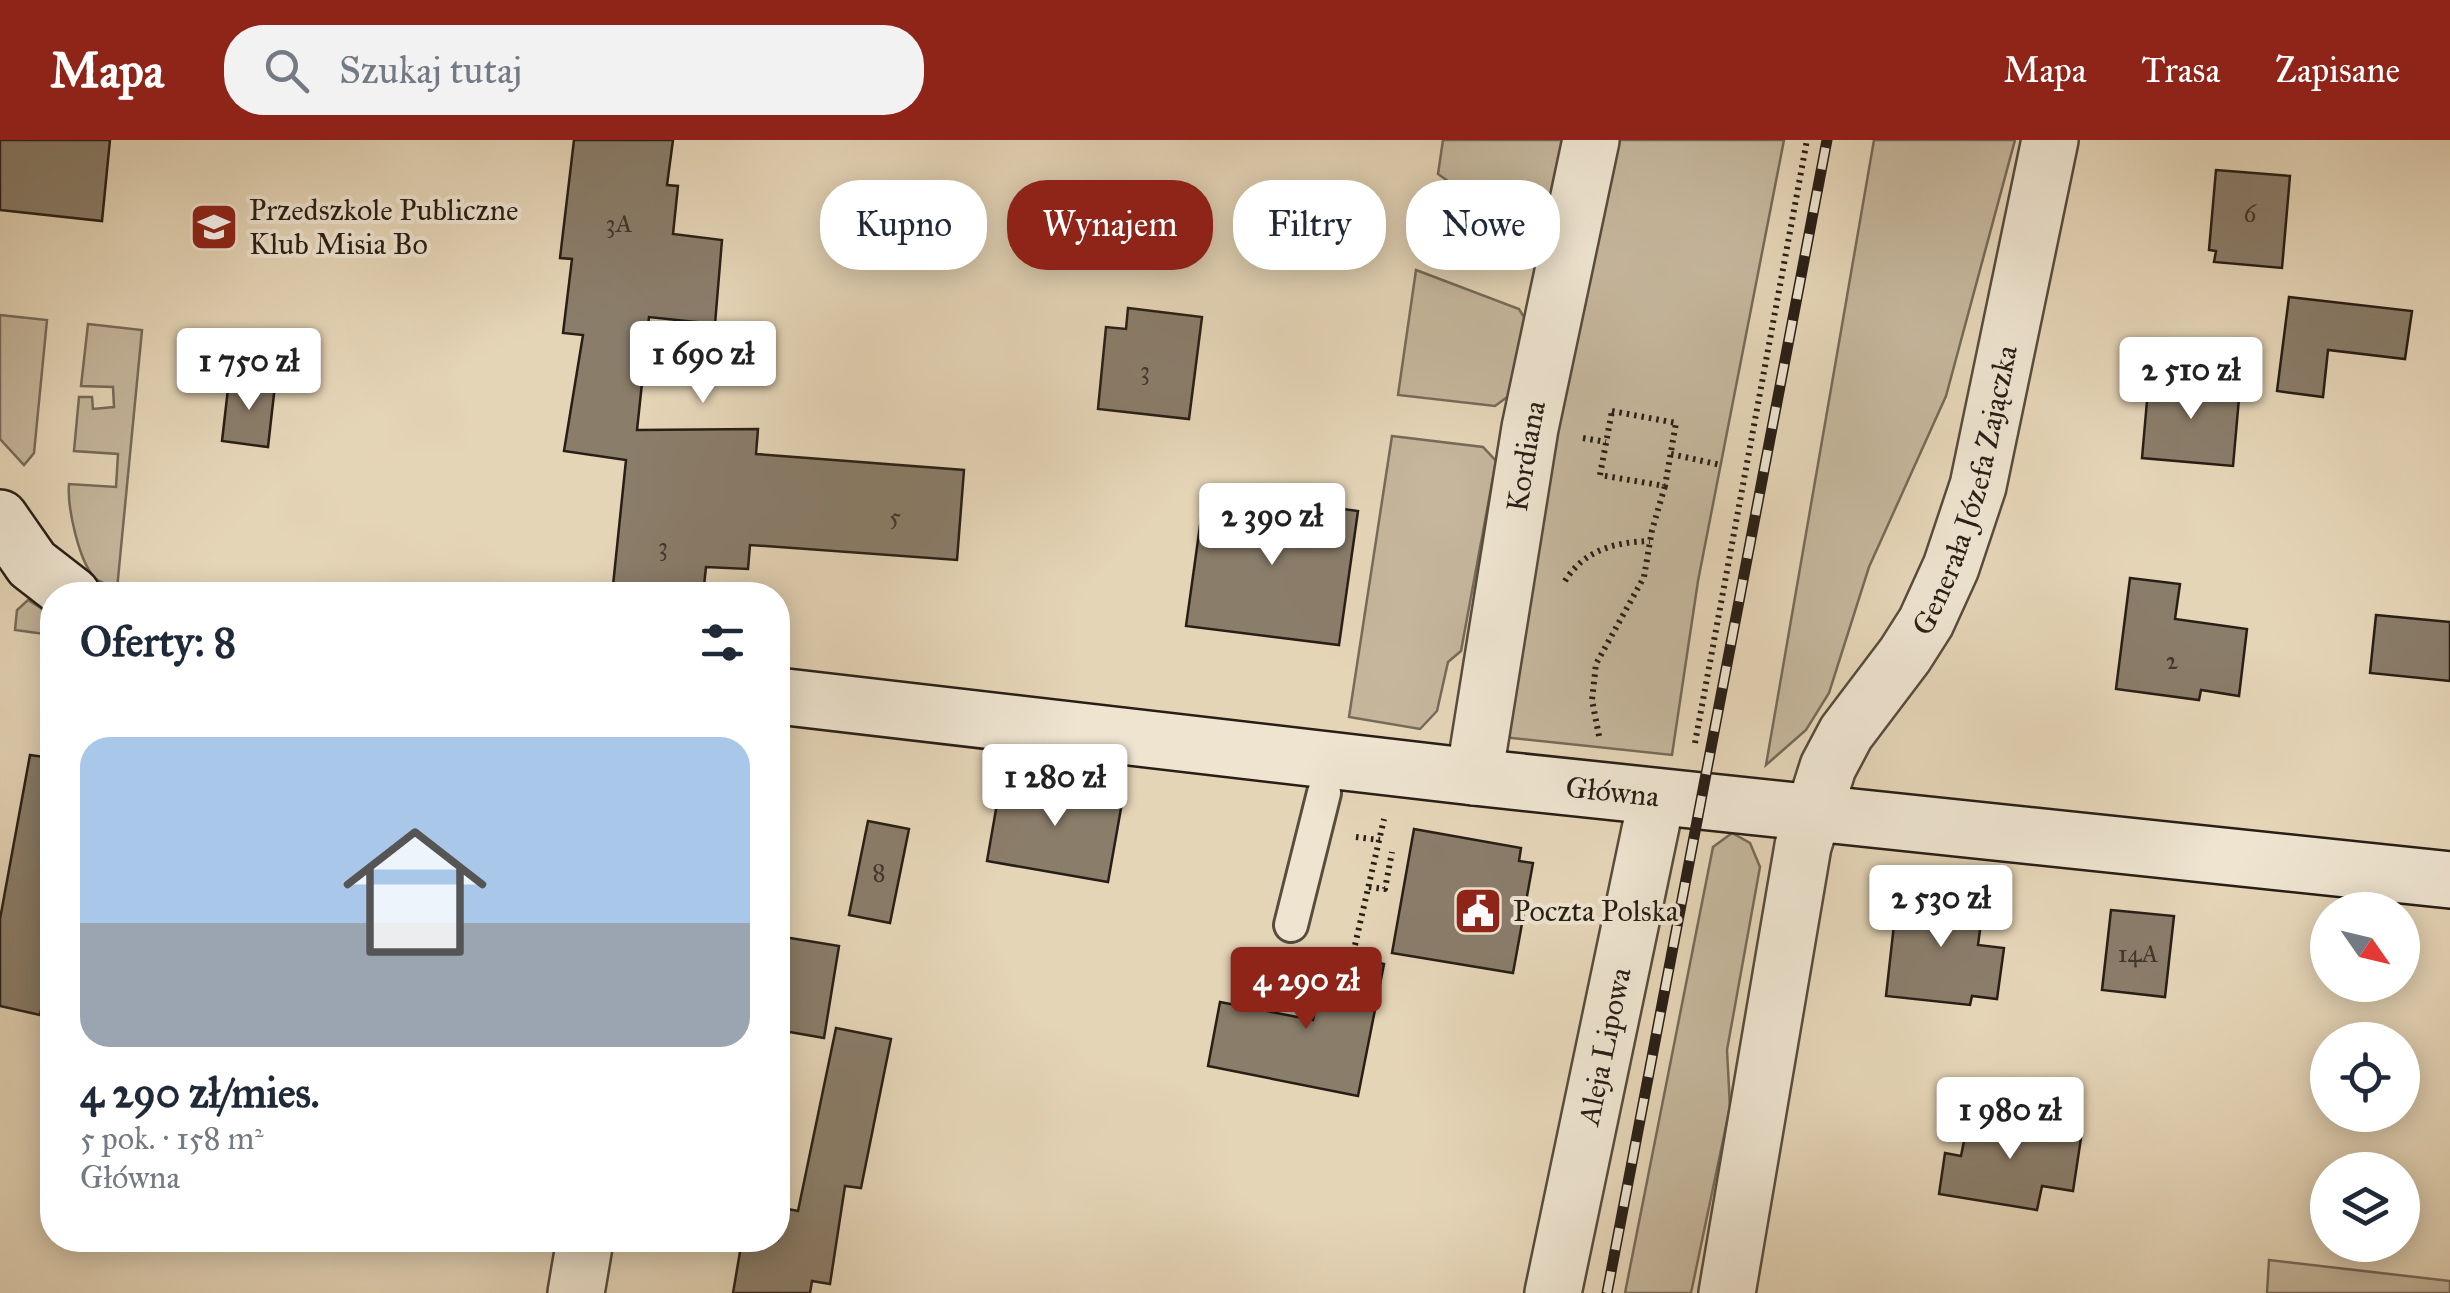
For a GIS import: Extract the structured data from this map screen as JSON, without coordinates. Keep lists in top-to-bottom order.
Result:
{
  "streets": {
    "street": [
      "Kordiana",
      "Generała Józefa Zajączka",
      "Główna",
      "Aleja Lipowa"
    ]
  },
  "crossings": [
    ["Kordiana", "Główna"],
    ["Generała Józefa Zajączka", "Główna"],
    ["Główna", "Aleja Lipowa"]
  ],
  "places": {
    "school or university": ["Przedszkole Publiczne Klub Misia Bo"],
    "public building": ["Poczta Polska"]
  },
  "house_numbers": [
    "6",
    "3A",
    "3",
    "5",
    "3",
    "2",
    "8",
    "14A"
  ],
  "north": "bottom right",
  "page": {
    "header": "Mapa",
    "search": "Szukaj tutaj",
    "nav": ["Mapa", "Trasa", "Zapisane"],
    "chip": [
      "Kupno",
      "Wynajem",
      "Filtry",
      "Nowe"
    ],
    "price": [
      "1 690 zł",
      "1 750 zł",
      "2 510 zł",
      "2 390 zł",
      "1 280 zł",
      "2 530 zł",
      "4 290 zł",
      "1 980 zł"
    ],
    "heading": "Oferty: 8",
    "list": [
      {
        "name": "4 290 zł/mies.",
        "note": "5 pok. · 158 m² · Główna"
      }
    ]
  }
}
